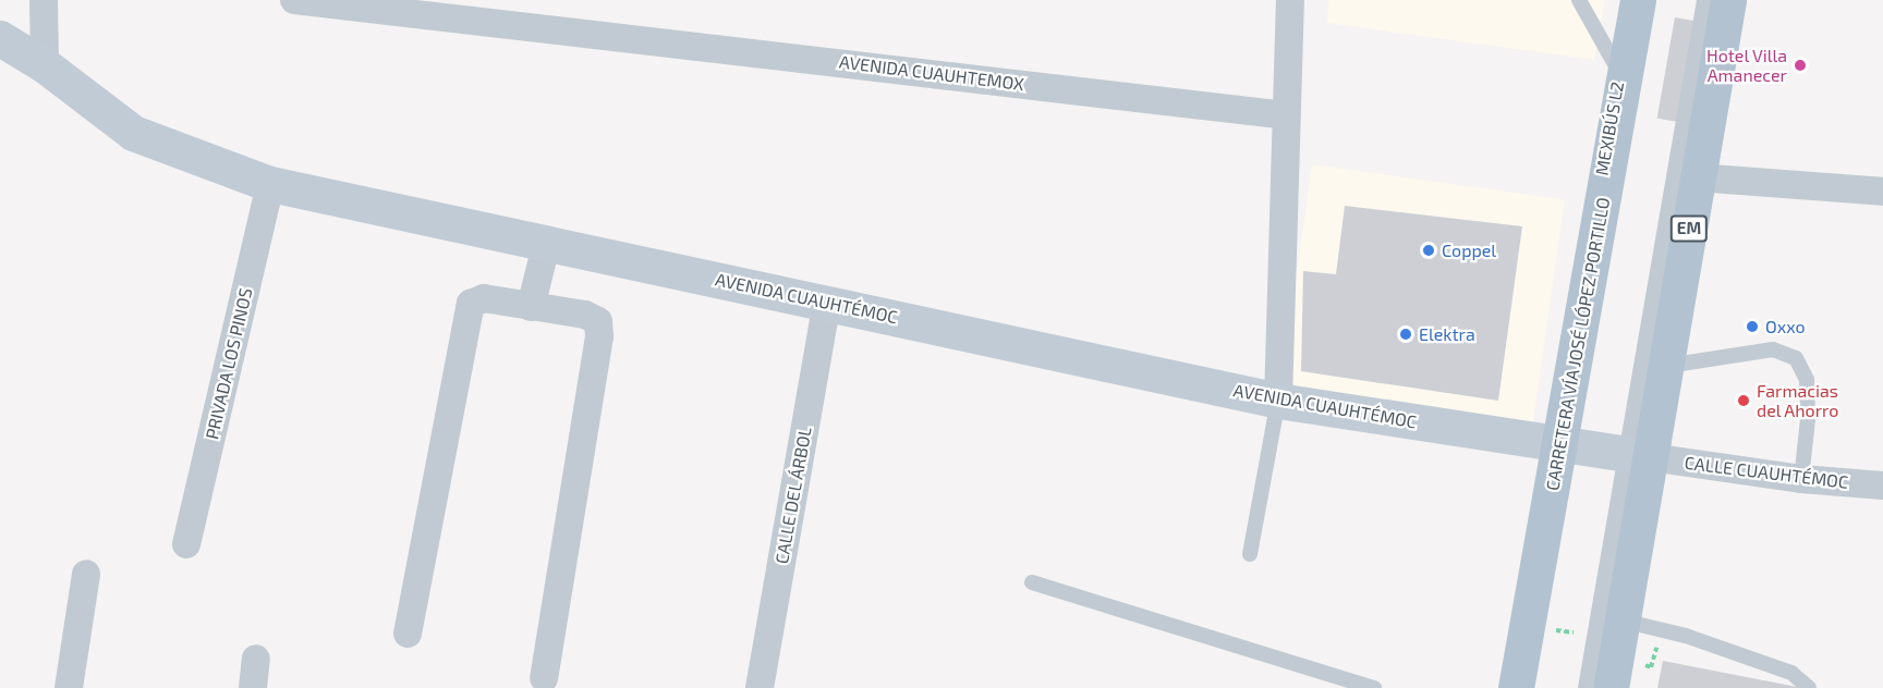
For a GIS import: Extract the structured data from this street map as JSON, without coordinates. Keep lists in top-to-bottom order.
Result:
{
  "streets": {
    "main road": ["EM", "AVENIDA CUAUHTÉMOC", "CARRETERA VÍA JOSÉ LÓPEZ PORTILLO"],
    "street": [
      "AVENIDA CUAUHTEMOX",
      "PRIVADA LOS PINOS",
      "CALLE CUAUHTÉMOC",
      "CALLE DEL ÁRBOL"
    ],
    "lane": ["MEXIBÚS L2"]
  },
  "crossings": [
    ["MEXIBÚS L2", "AVENIDA CUAUHTÉMOC"],
    ["MEXIBÚS L2", "CARRETERA VÍA JOSÉ LÓPEZ PORTILLO"],
    ["EM", "AVENIDA CUAUHTÉMOC"],
    ["EM", "CALLE CUAUHTÉMOC"],
    ["AVENIDA CUAUHTÉMOC", "CARRETERA VÍA JOSÉ LÓPEZ PORTILLO"],
    ["AVENIDA CUAUHTÉMOC", "PRIVADA LOS PINOS"],
    ["AVENIDA CUAUHTÉMOC", "CALLE CUAUHTÉMOC"],
    ["AVENIDA CUAUHTÉMOC", "CALLE DEL ÁRBOL"]
  ],
  "places": [
    "Hotel Villa Amanecer",
    "Coppel",
    "Oxxo",
    "Elektra",
    "Farmacias del Ahorro"
  ]
}
